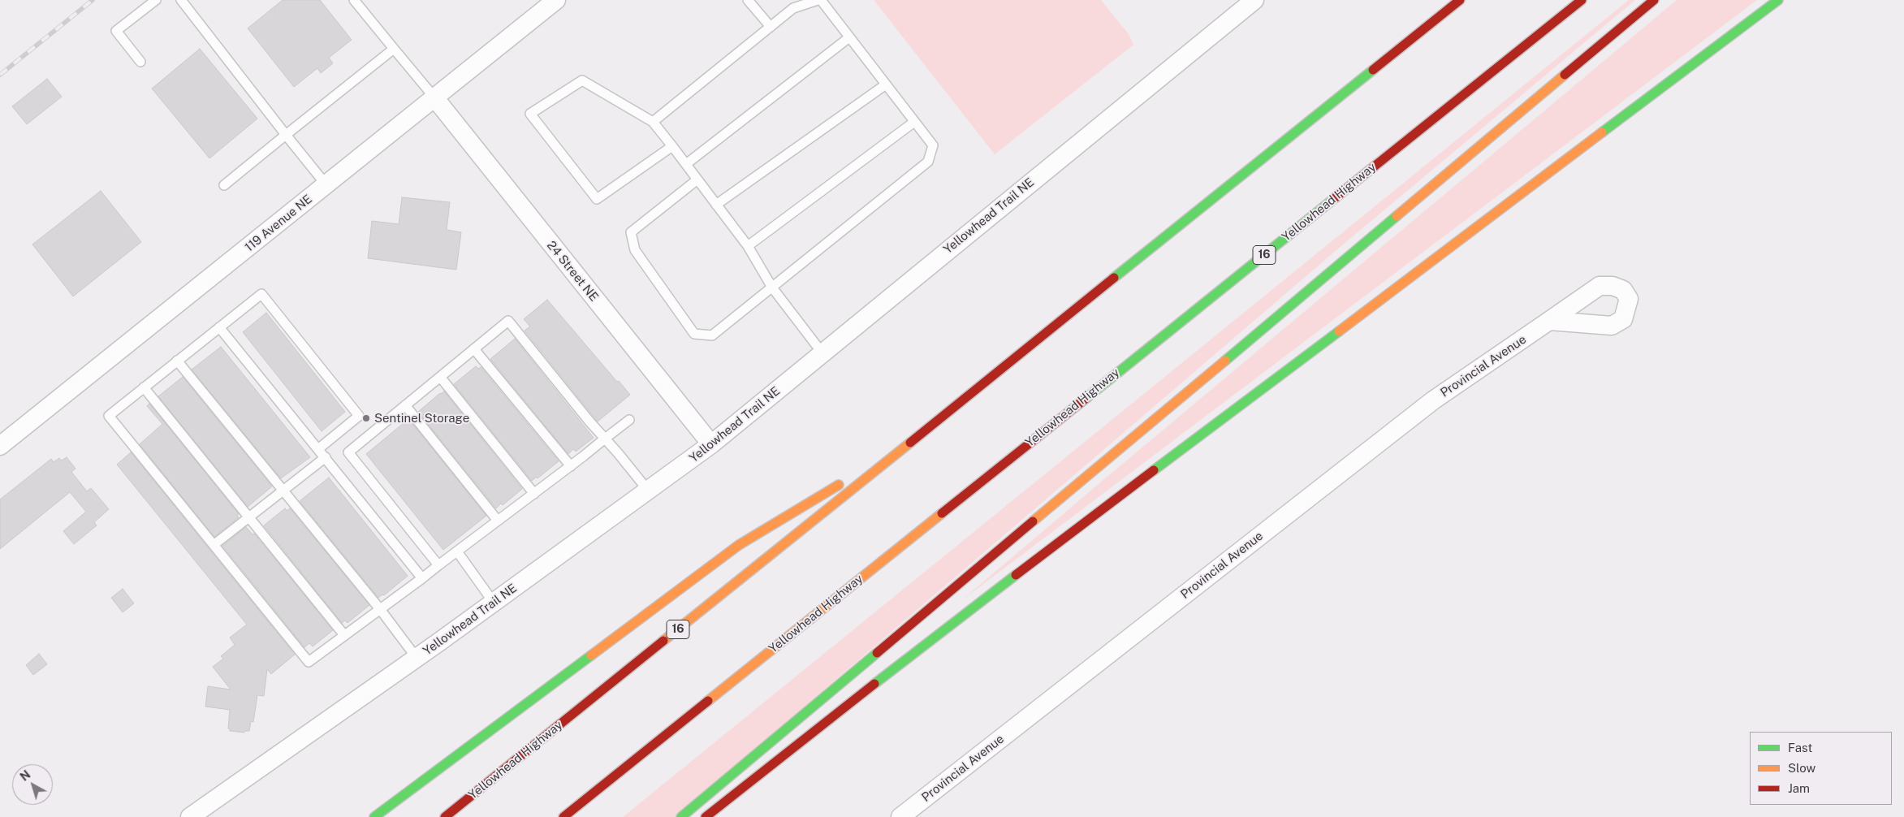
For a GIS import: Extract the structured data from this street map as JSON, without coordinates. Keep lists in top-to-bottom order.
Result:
{
  "streets": {
    "main road": ["Yellowhead Highway", "16"],
    "street": [
      "Yellowhead Trail NE",
      "119 Avenue NE",
      "24 Street NE",
      "Provincial Avenue"
    ]
  },
  "crossings": [
    ["Yellowhead Trail NE", "24 Street NE"],
    ["119 Avenue NE", "24 Street NE"]
  ],
  "places": ["Sentinel Storage"],
  "legend": ["Fast", "Slow", "Jam"],
  "north": "top left"
}
